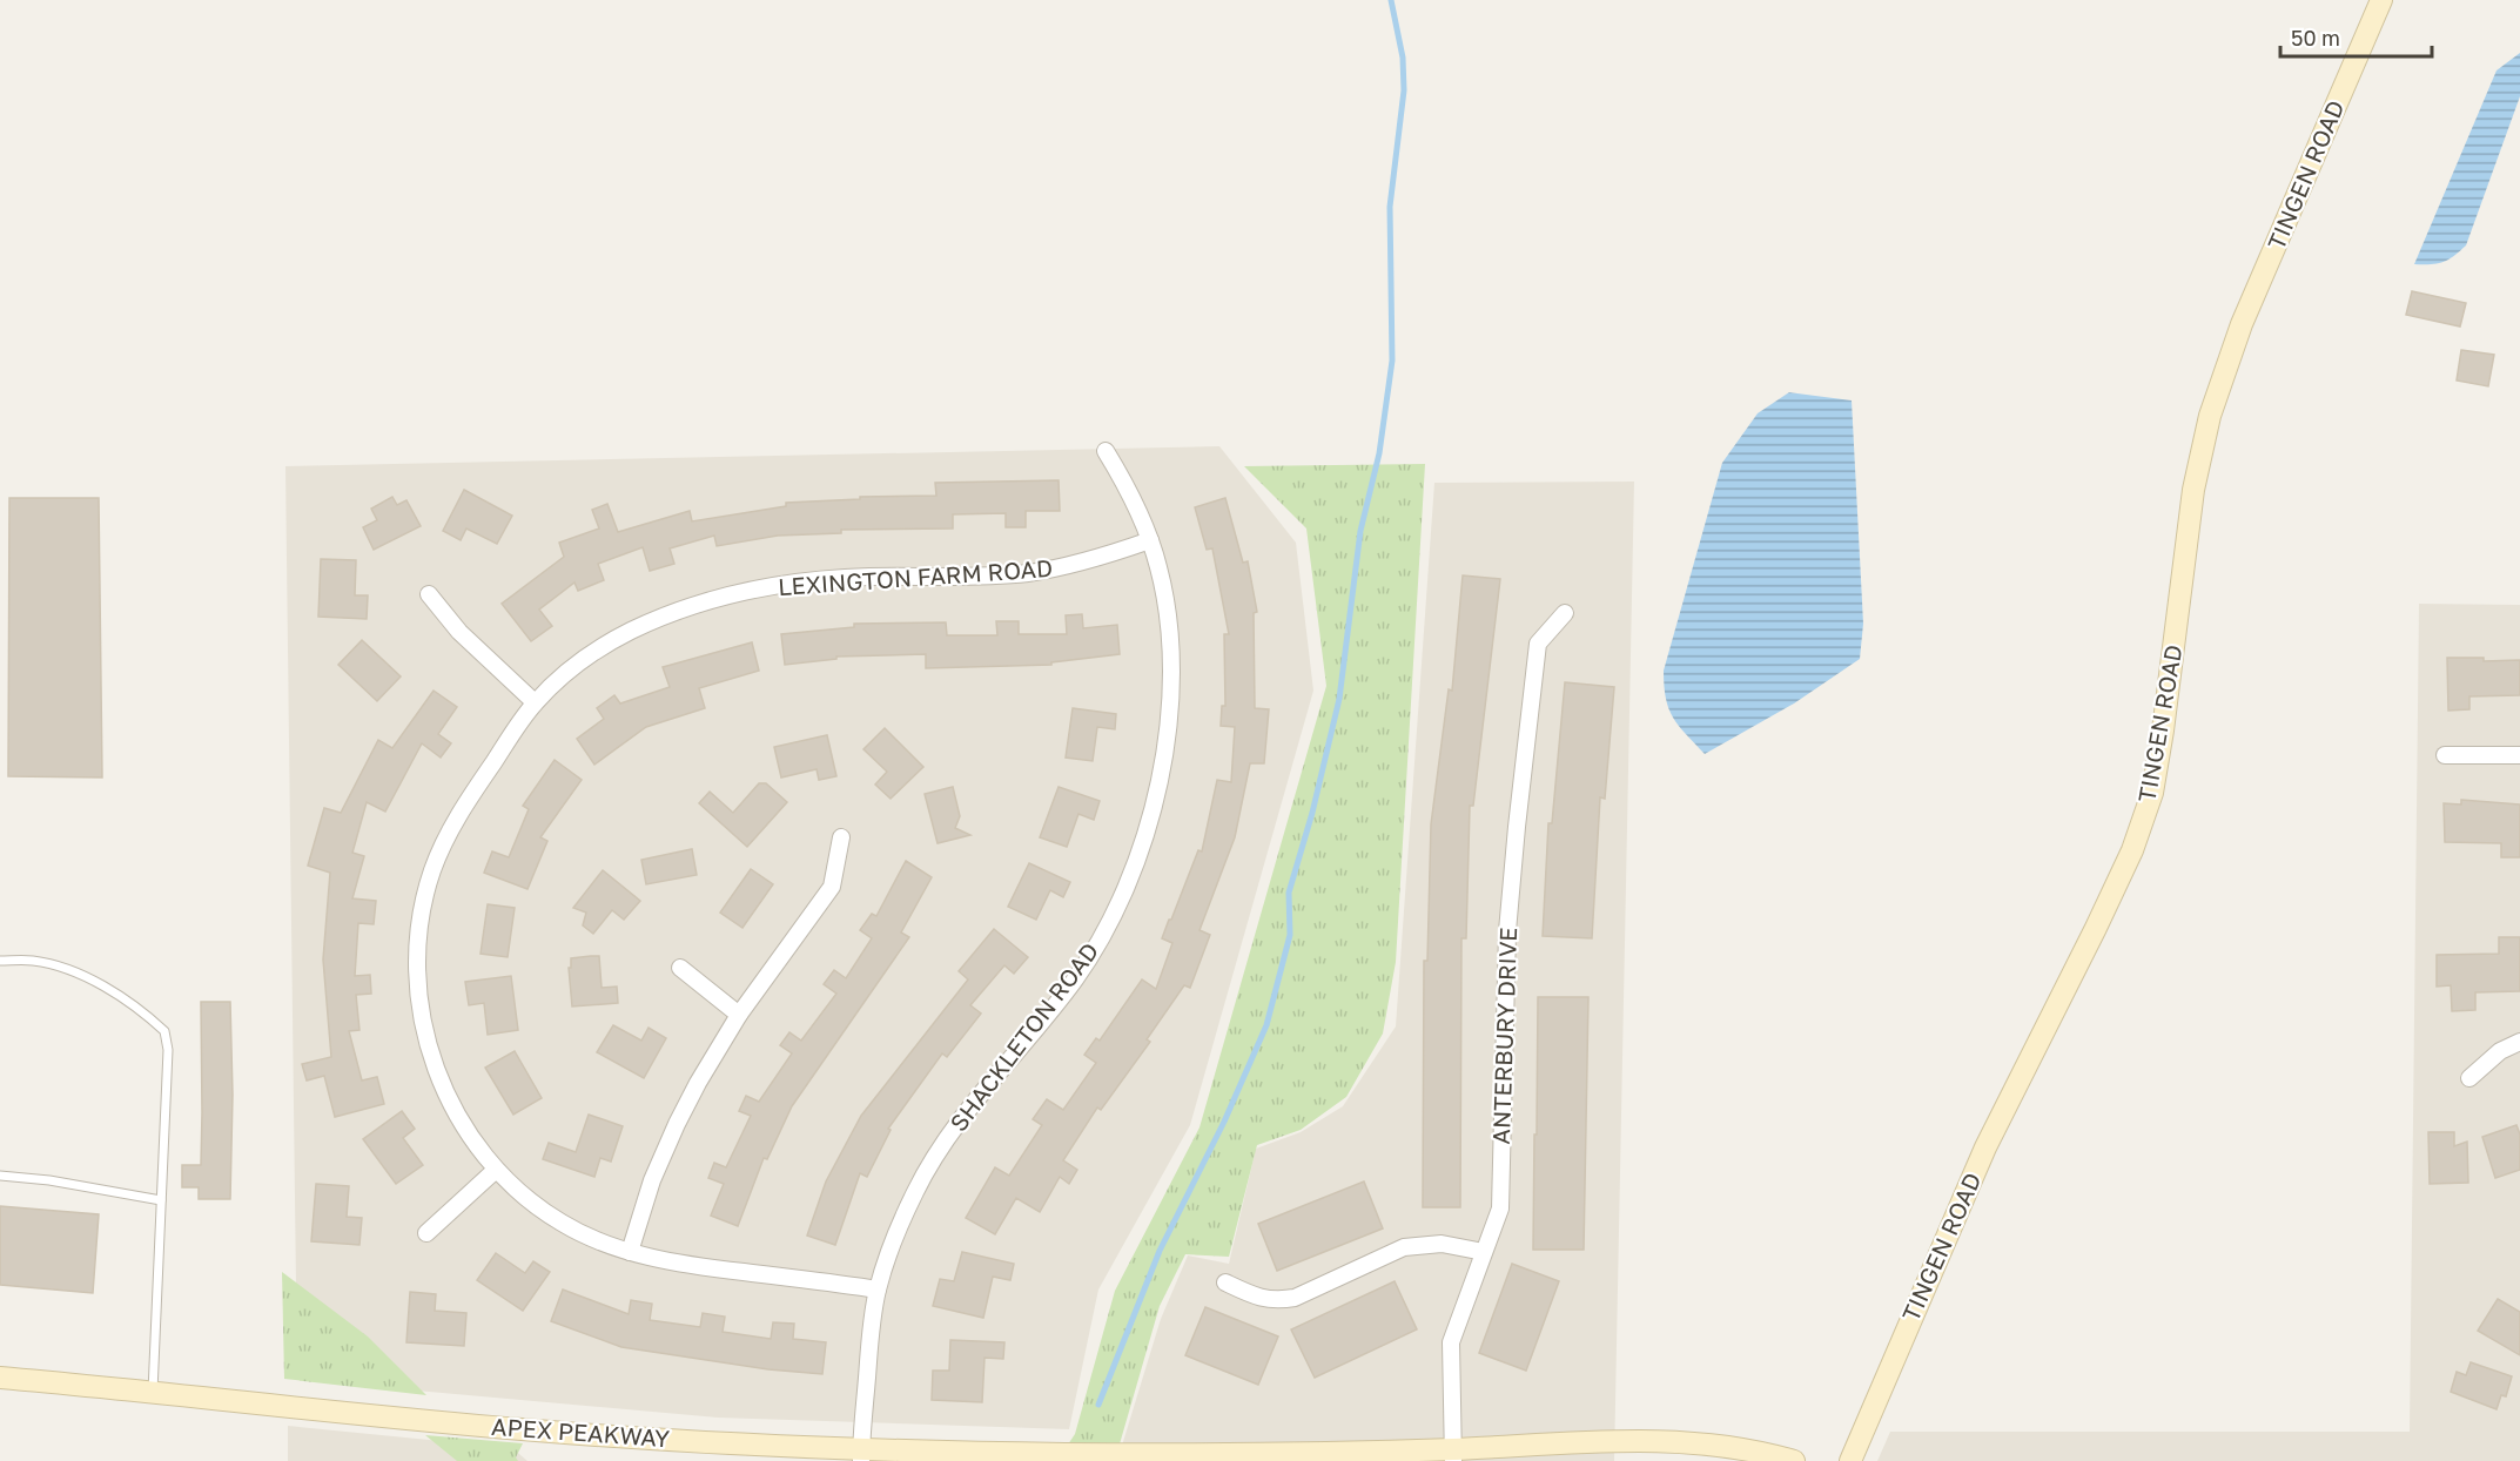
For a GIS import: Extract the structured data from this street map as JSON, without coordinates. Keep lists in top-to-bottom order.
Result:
{
  "streets": {
    "main road": ["TINGEN ROAD", "APEX PEAKWAY"],
    "street": ["LEXINGTON FARM ROAD", "ANTERBURY DRIVE", "SHACKLETON ROAD"]
  },
  "crossings": [
    ["LEXINGTON FARM ROAD", "SHACKLETON ROAD"],
    ["ANTERBURY DRIVE", "APEX PEAKWAY"],
    ["SHACKLETON ROAD", "APEX PEAKWAY"]
  ],
  "scale_bar": "50 m"
}
